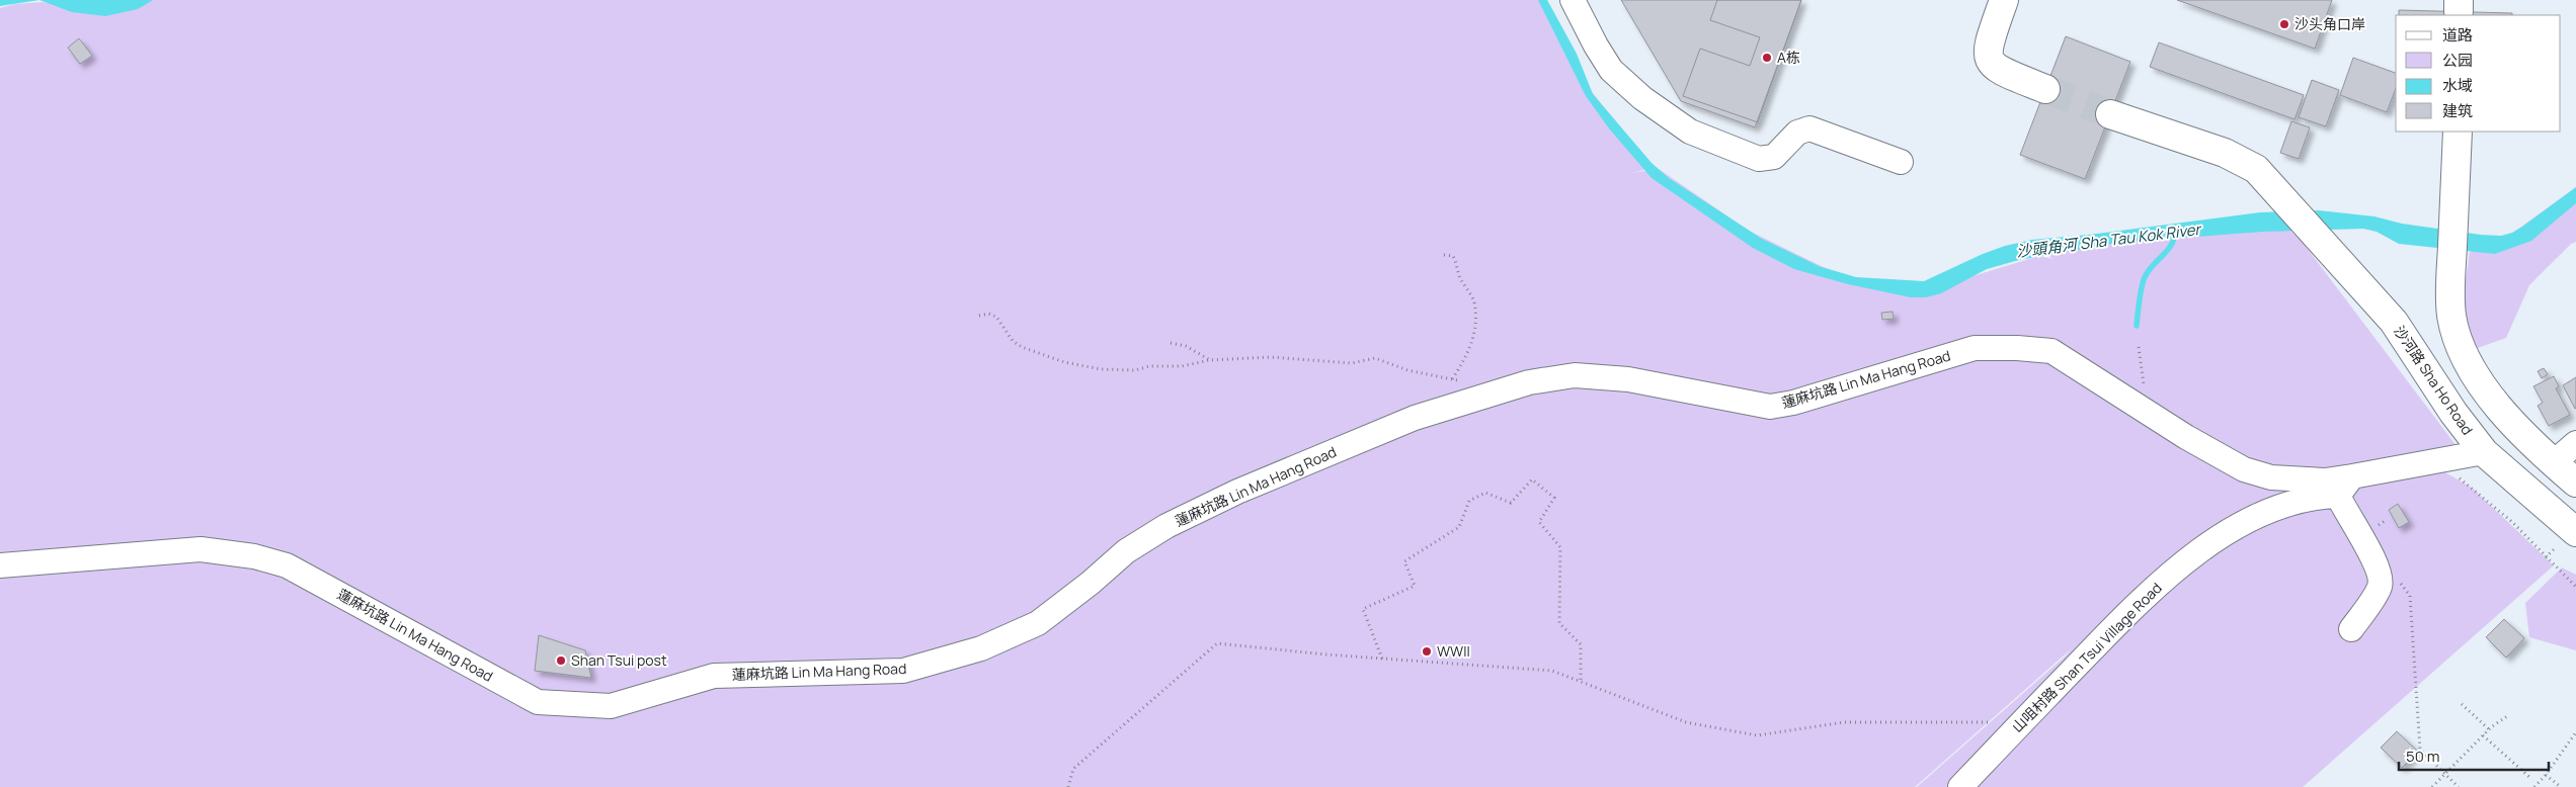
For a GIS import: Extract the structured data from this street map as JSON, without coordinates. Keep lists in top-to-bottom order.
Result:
{
  "streets": {
    "main road": ["沙河路 Sha Ho Road"],
    "street": ["蓮麻坑路 Lin Ma Hang Road", "山咀村路 Shan Tsui Village Road"]
  },
  "water": ["沙頭角河 Sha Tau Kok River"],
  "places": [
    "沙头角口岸",
    "A栋",
    "WWII",
    "Shan Tsui post"
  ],
  "legend": [
    "道路",
    "公园",
    "水域",
    "建筑"
  ],
  "scale_bar": "50 m"
}
